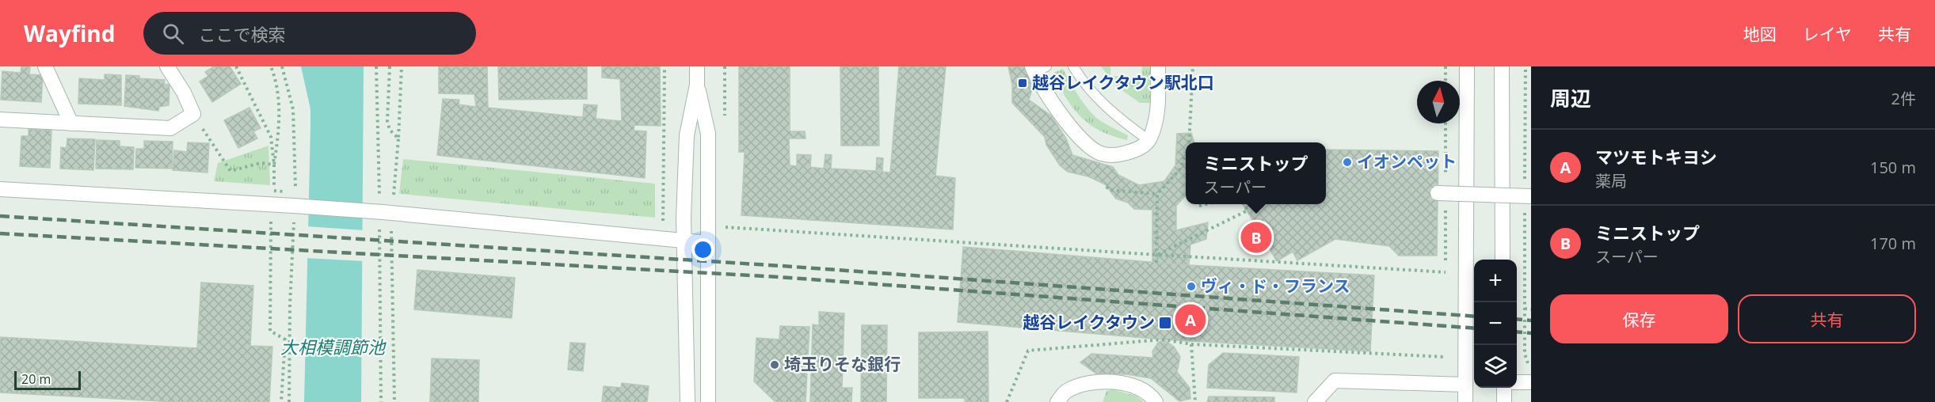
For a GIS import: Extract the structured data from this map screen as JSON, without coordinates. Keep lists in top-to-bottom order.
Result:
{
  "water": ["大相模調節池"],
  "places": {
    "transit": ["越谷レイクタウン駅北口", "越谷レイクタウン"],
    "other": ["イオンペット", "ヴィ・ド・フランス", "埼玉りそな銀行"]
  },
  "scale_bar": "20 m",
  "north": "top",
  "page": {
    "header": "Wayfind",
    "search": "ここで検索",
    "nav": ["地図", "レイヤ", "共有"],
    "heading": ["周辺", "2件"],
    "list": [
      {
        "mark": "A",
        "name": "マツモトキヨシ",
        "note": "薬局",
        "value": "150 m"
      },
      {
        "mark": "B",
        "name": "ミニストップ",
        "note": "スーパー",
        "value": "170 m"
      }
    ],
    "popup": ["ミニストップ", "スーパー"],
    "pins": ["B", "A"],
    "map_buttons": ["+", "−"],
    "buttons": ["保存", "共有"],
    "scale": "20 m"
  }
}
